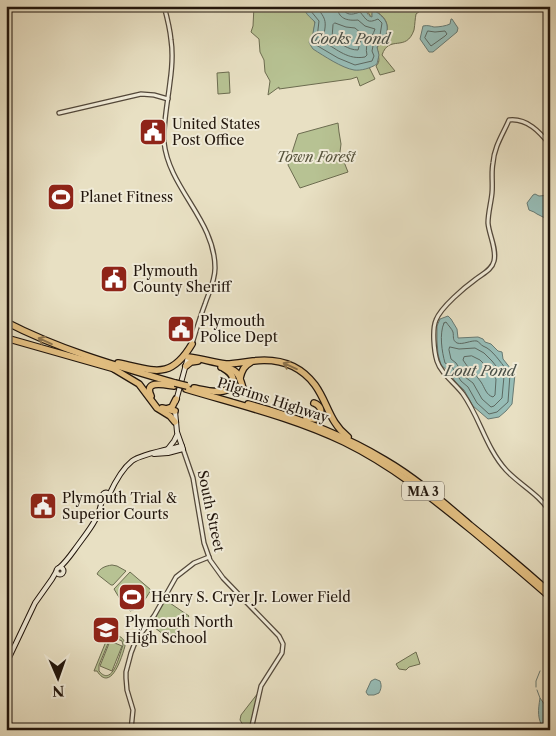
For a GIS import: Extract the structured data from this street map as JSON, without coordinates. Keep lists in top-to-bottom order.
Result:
{
  "streets": {
    "highway": ["Pilgrims Highway", "MA 3"],
    "main road": ["South Street"]
  },
  "water": ["Cooks Pond", "Lout Pond"],
  "parks": ["Town Forest"],
  "places": {
    "public building": [
      "United States Post Office",
      "Plymouth County Sheriff",
      "Plymouth Police Dept",
      "Plymouth Trial & Superior Courts"
    ],
    "sports": ["Planet Fitness", "Henry S. Cryer Jr. Lower Field"],
    "school or university": ["Plymouth North High School"]
  },
  "north": "bottom"
}
